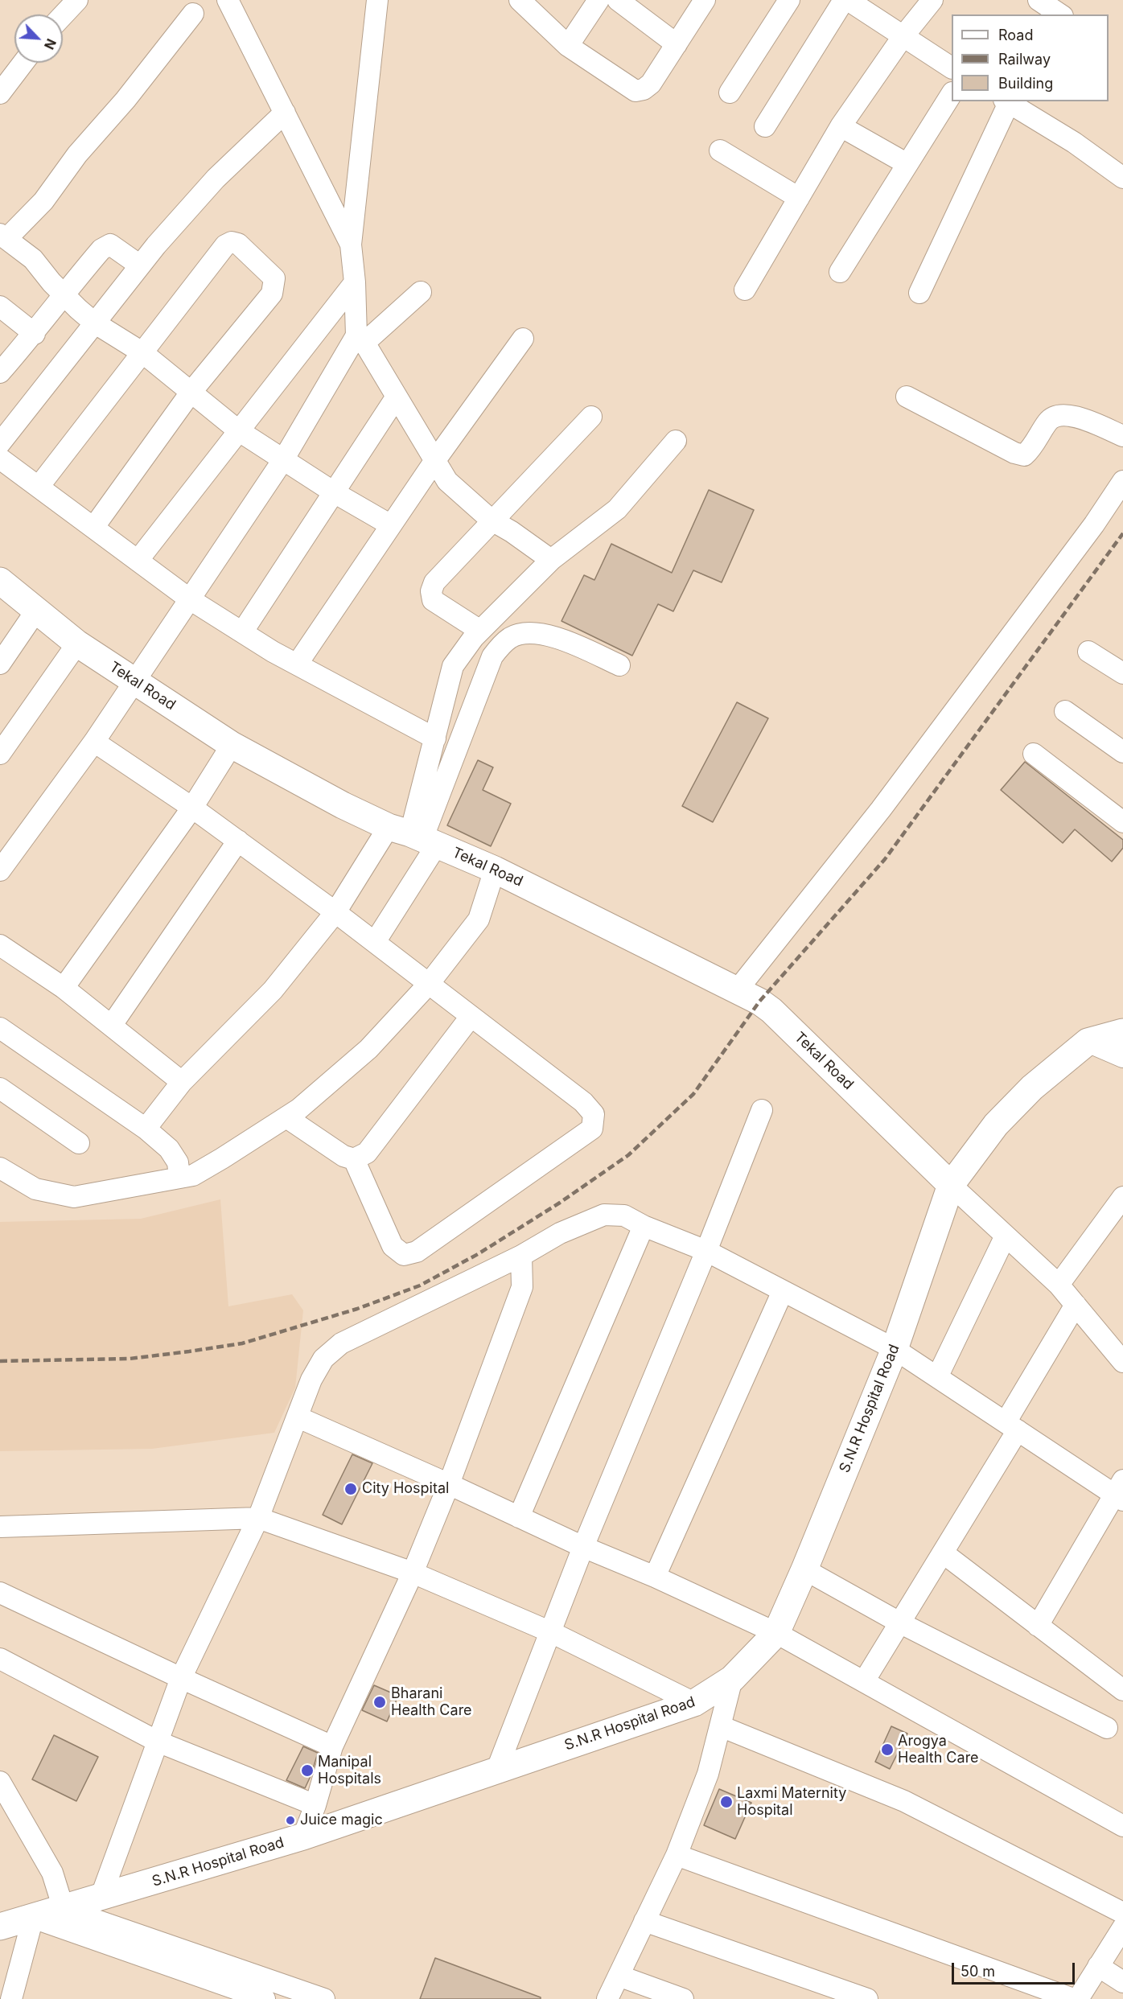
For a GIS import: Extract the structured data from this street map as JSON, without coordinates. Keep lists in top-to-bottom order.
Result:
{
  "streets": {
    "main road": ["Tekal Road", "S.N.R Hospital Road"]
  },
  "crossings": [
    ["Tekal Road", "S.N.R Hospital Road"]
  ],
  "places": [
    "City Hospital",
    "Bharani Health Care",
    "Arogya Health Care",
    "Manipal Hospitals",
    "Laxmi Maternity Hospital",
    "Juice magic"
  ],
  "legend": ["Road", "Railway", "Building"],
  "scale_bar": "50 m",
  "north": "bottom right"
}
